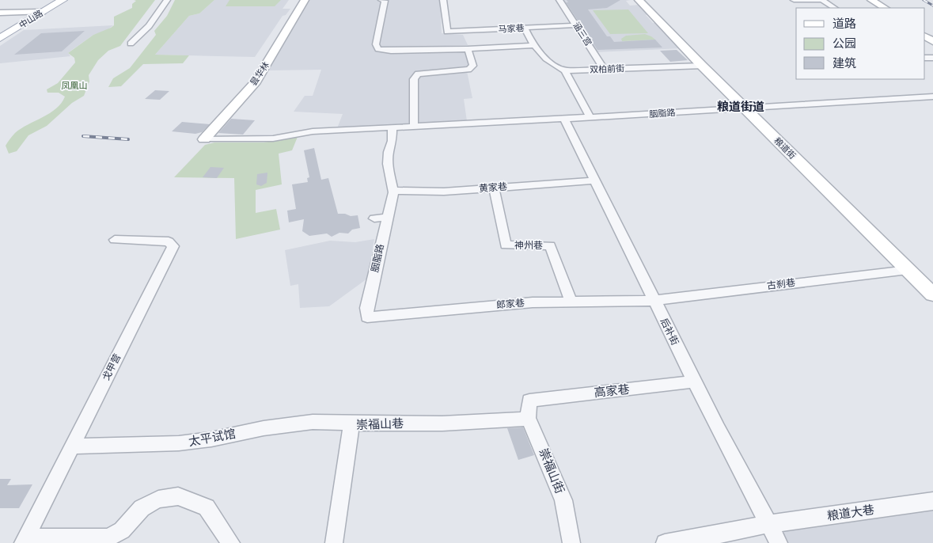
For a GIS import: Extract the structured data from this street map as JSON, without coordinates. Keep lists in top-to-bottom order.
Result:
{
  "streets": {
    "main road": ["中山路"],
    "street": [
      "马家巷",
      "涵三宫",
      "双柏前街",
      "昙华林",
      "胭脂路",
      "粮道街",
      "黄家巷",
      "神州巷",
      "古刹巷",
      "郎家巷",
      "后补街",
      "戈甲营",
      "高家巷",
      "崇福山巷",
      "太平试馆",
      "崇福山街",
      "粮道大巷"
    ]
  },
  "crossings": [
    ["马家巷", "涵三宫"],
    ["涵三宫", "双柏前街"],
    ["双柏前街", "粮道街"],
    ["昙华林", "胭脂路"],
    ["胭脂路", "粮道街"],
    ["胭脂路", "黄家巷"],
    ["胭脂路", "郎家巷"],
    ["胭脂路", "后补街"],
    ["粮道街", "古刹巷"],
    ["黄家巷", "神州巷"],
    ["黄家巷", "后补街"],
    ["神州巷", "郎家巷"],
    ["古刹巷", "郎家巷"],
    ["古刹巷", "后补街"],
    ["郎家巷", "后补街"],
    ["后补街", "高家巷"],
    ["后补街", "粮道大巷"],
    ["戈甲营", "太平试馆"],
    ["高家巷", "崇福山巷"],
    ["高家巷", "崇福山街"],
    ["崇福山巷", "太平试馆"],
    ["崇福山巷", "崇福山街"]
  ],
  "districts": ["粮道街道"],
  "parks": ["凤凰山"],
  "legend": ["道路", "公园", "建筑"]
}
